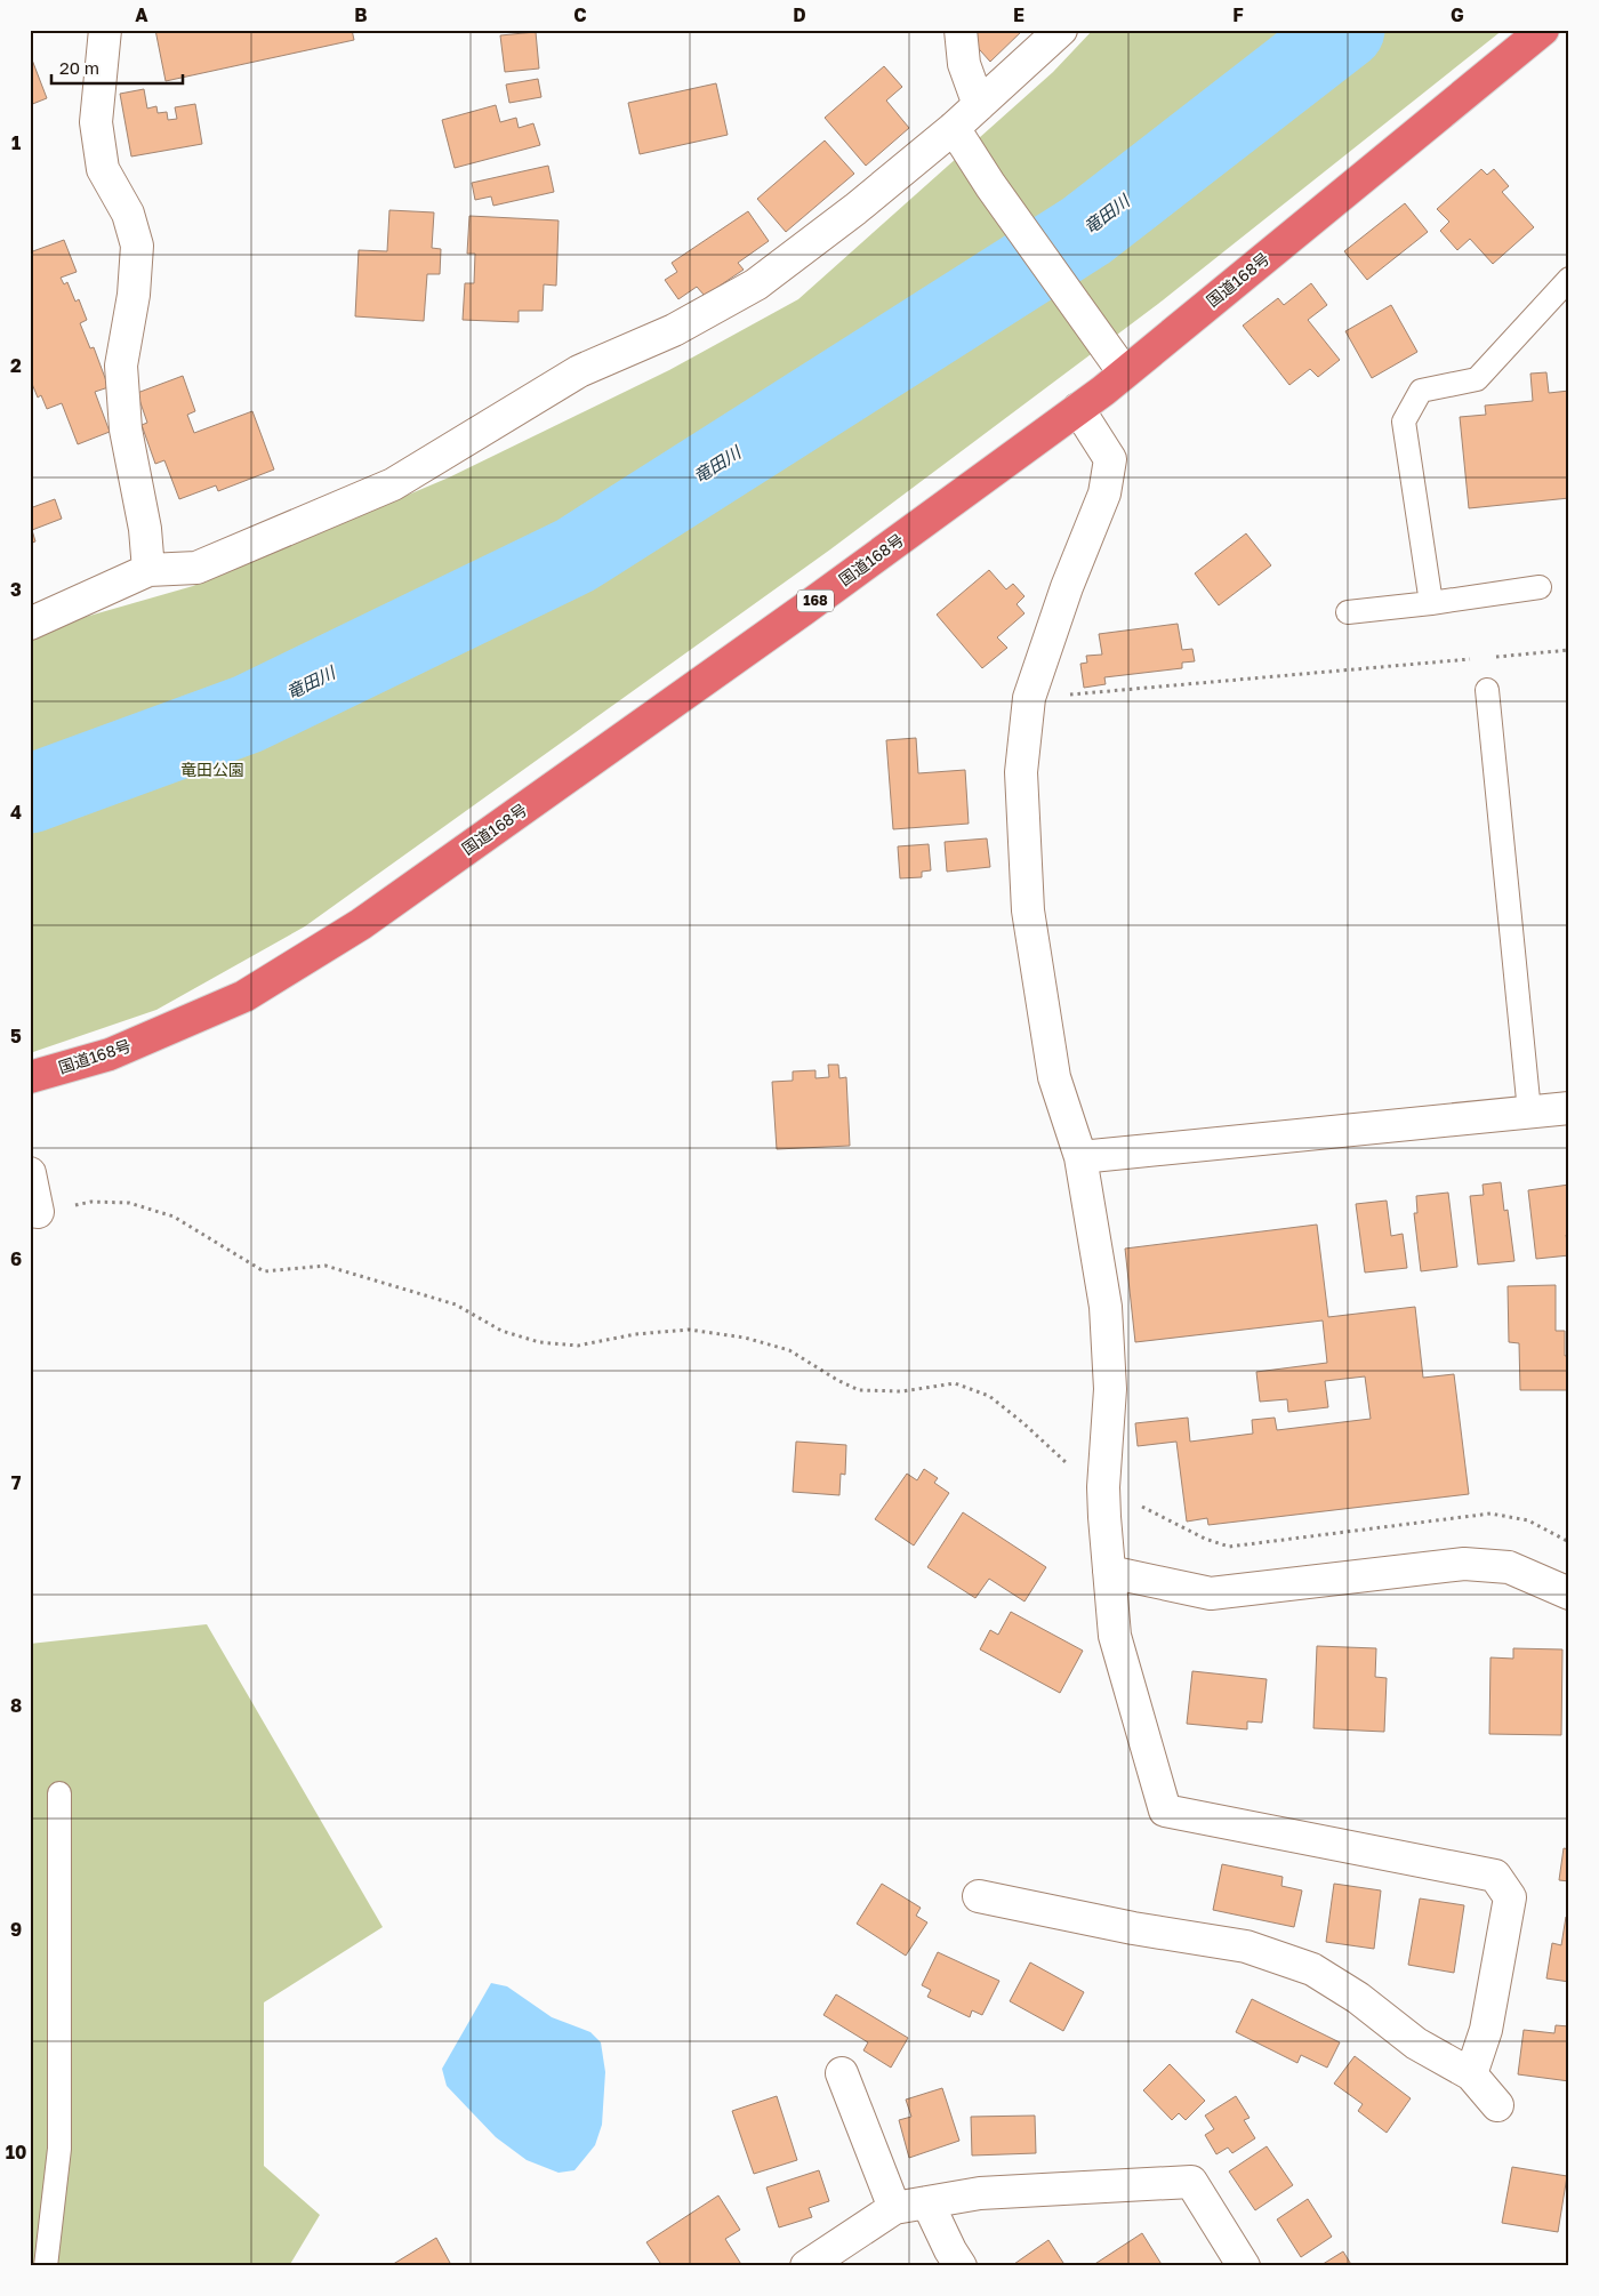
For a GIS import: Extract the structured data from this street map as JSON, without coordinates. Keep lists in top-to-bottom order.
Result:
{
  "streets": {
    "highway": ["国道168号", "168"]
  },
  "water": ["竜田川"],
  "parks": ["竜田公園"],
  "scale_bar": "20 m",
  "grid": {
    "columns": [
      "A",
      "B",
      "C",
      "D",
      "E",
      "F",
      "G"
    ],
    "rows": [
      "1",
      "2",
      "3",
      "4",
      "5",
      "6",
      "7",
      "8",
      "9",
      "10"
    ]
  }
}
